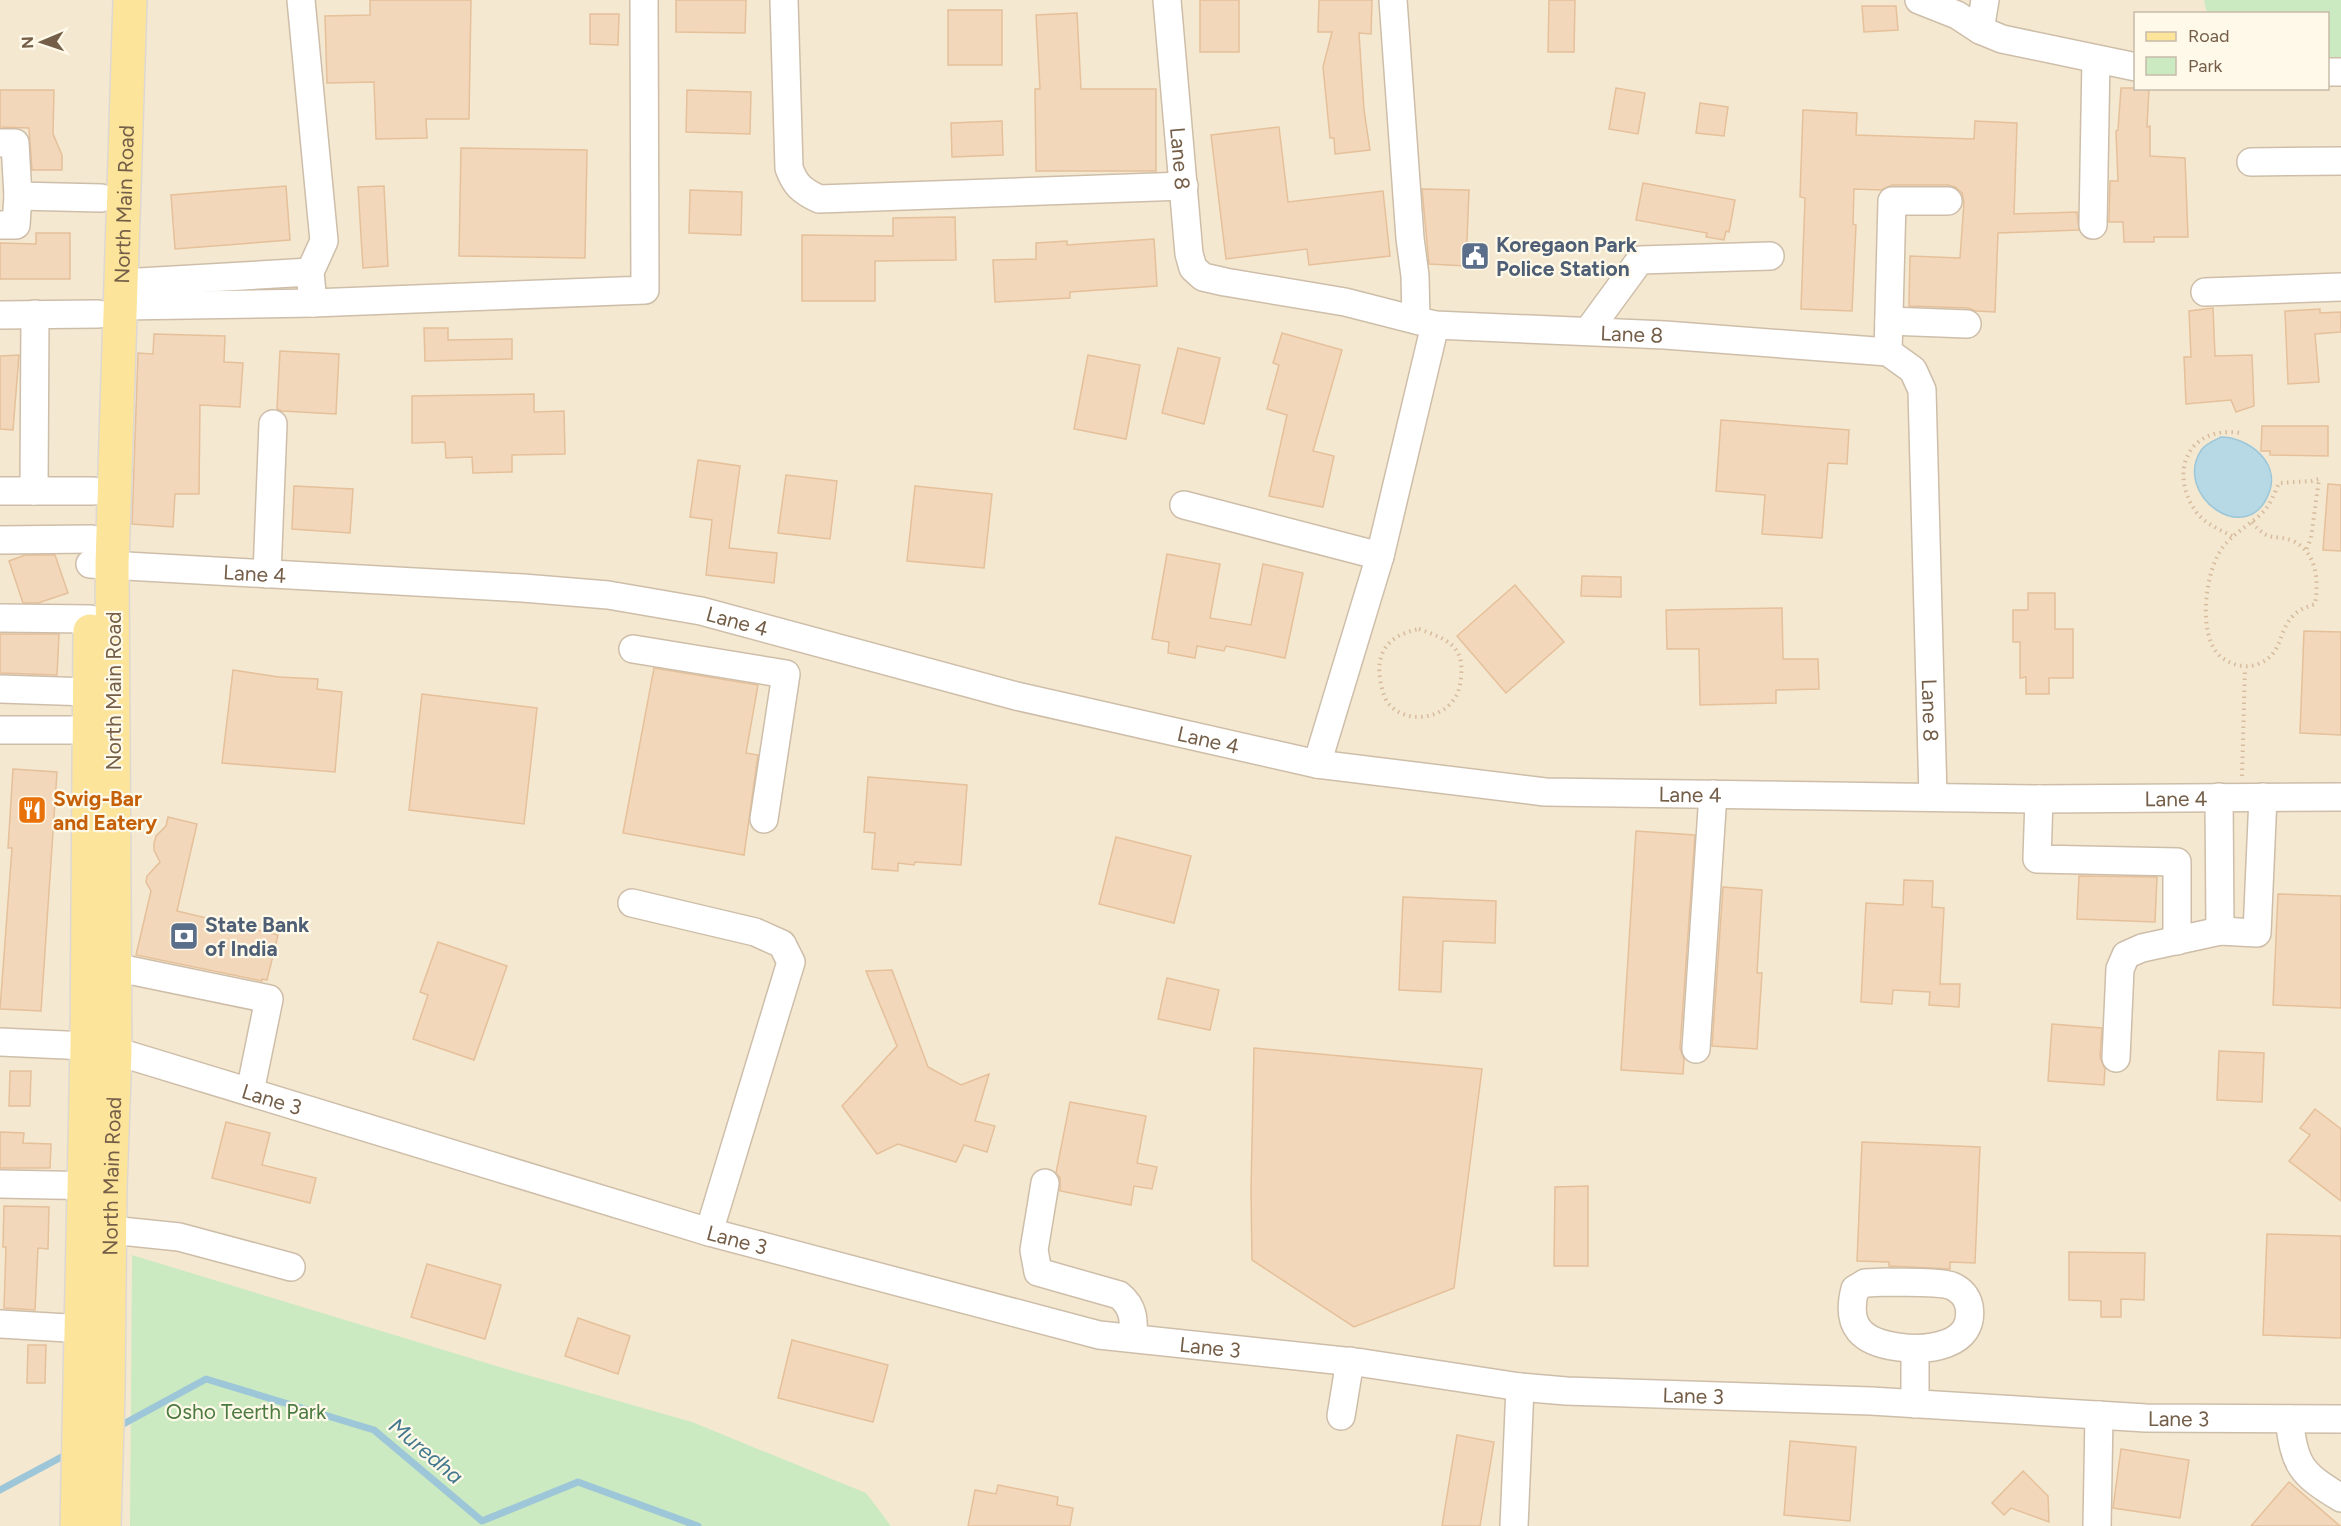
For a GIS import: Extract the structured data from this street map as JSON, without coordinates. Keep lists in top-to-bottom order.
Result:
{
  "streets": {
    "main road": ["North Main Road"],
    "street": ["Lane 8", "Lane 4", "Lane 3"]
  },
  "crossings": [
    ["Lane 8", "Lane 4"],
    ["North Main Road", "Lane 4"],
    ["North Main Road", "Lane 3"]
  ],
  "water": ["Muredha"],
  "parks": ["Osho Teerth Park"],
  "places": {
    "public building": ["Koregaon Park Police Station"],
    "restaurant": ["Swig-Bar and Eatery"],
    "bank": ["State Bank of India"]
  },
  "legend": ["Road", "Park"],
  "north": "left"
}
